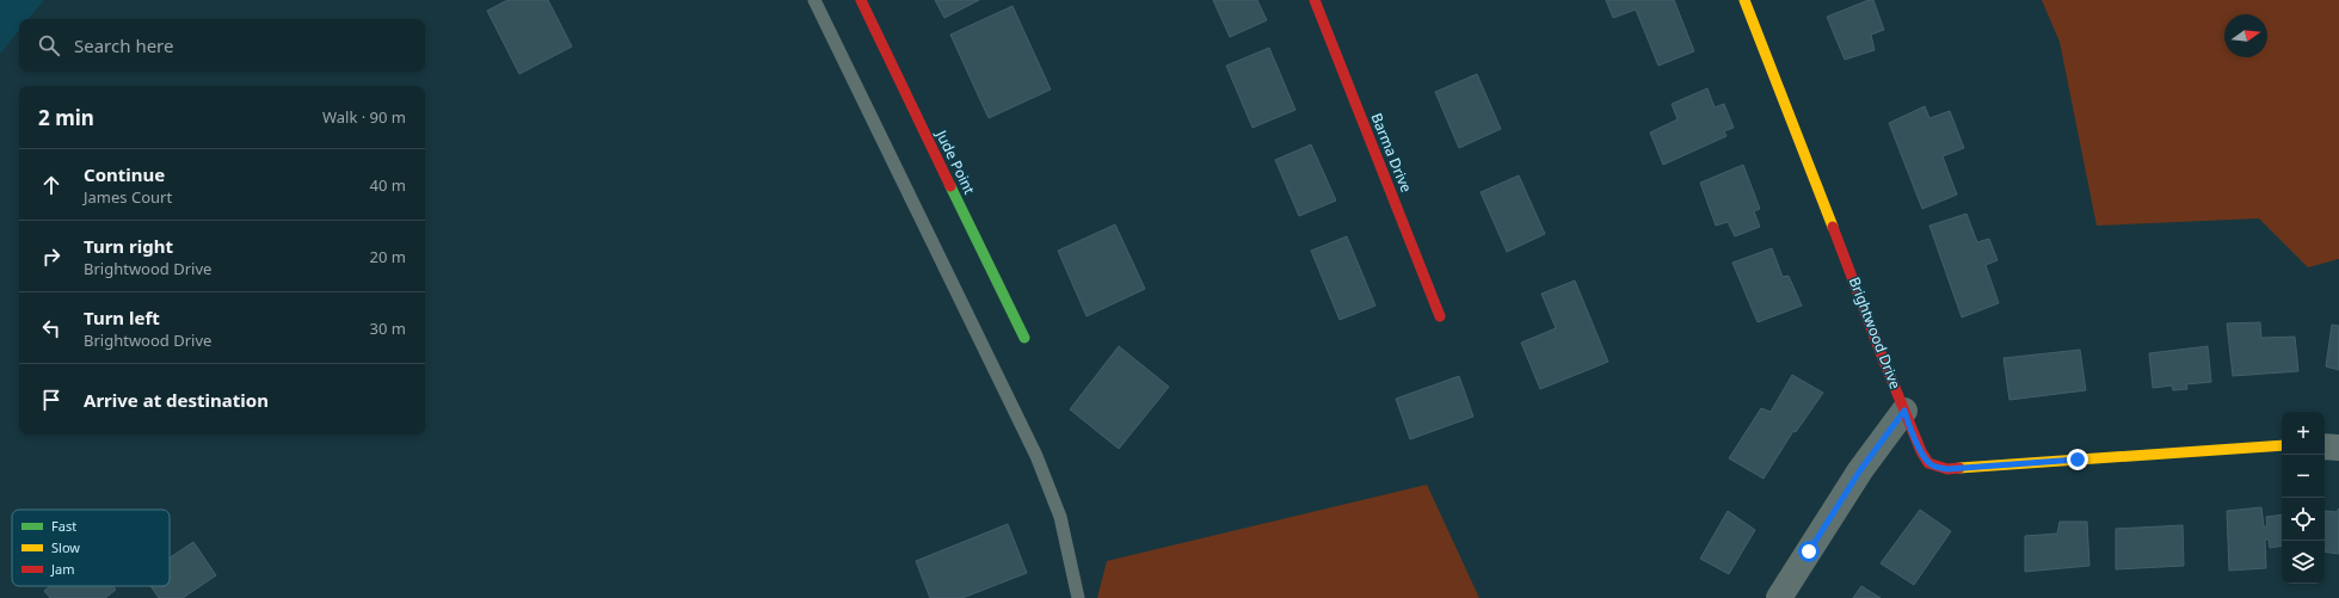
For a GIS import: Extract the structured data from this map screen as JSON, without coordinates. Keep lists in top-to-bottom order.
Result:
{
  "streets": {
    "street": ["Barma Drive", "Jude Point", "Brightwood Drive"]
  },
  "legend": ["Fast", "Slow", "Jam"],
  "north": "right",
  "page": {
    "search": "Search here",
    "heading": ["2 min", "Walk · 90 m"],
    "list": [
      ["Continue", "James Court", "40 m"],
      ["Turn right", "Brightwood Drive", "20 m"],
      ["Turn left", "Brightwood Drive", "30 m"],
      "Arrive at destination"
    ],
    "map_buttons": ["+", "−"]
  }
}
